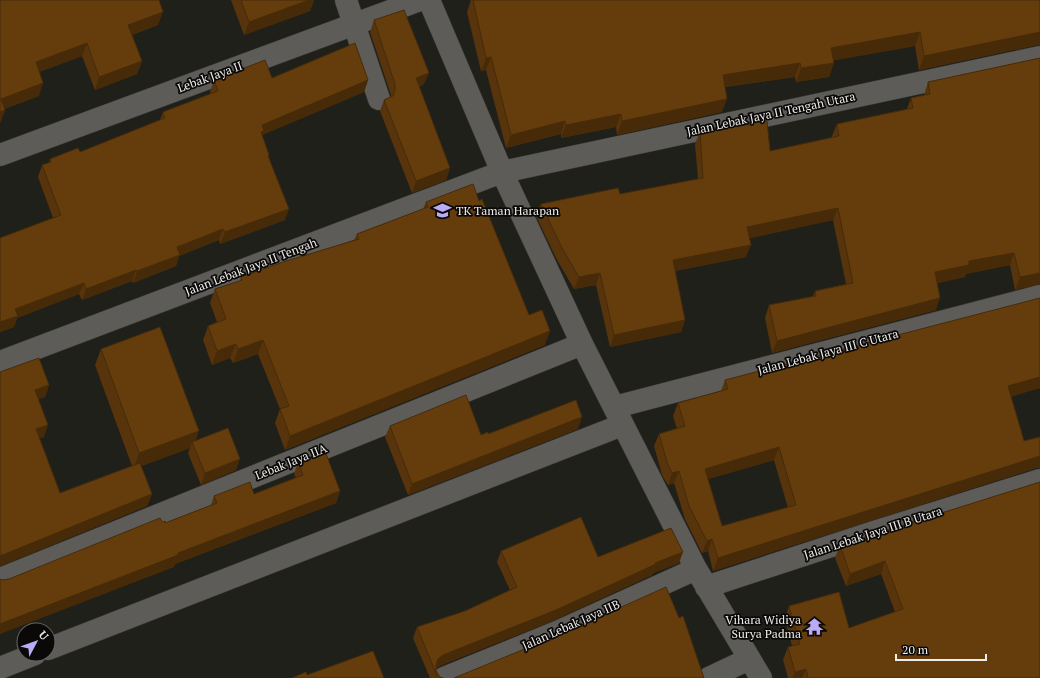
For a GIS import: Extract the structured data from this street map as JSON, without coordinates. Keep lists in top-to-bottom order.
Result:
{
  "streets": {
    "street": [
      "Lebak Jaya II",
      "Jalan Lebak Jaya II Tengah Utara",
      "Jalan Lebak Jaya II Tengah",
      "Jalan Lebak Jaya III C Utara",
      "Lebak Jaya IIA",
      "Jalan Lebak Jaya III B Utara",
      "Jalan Lebak Jaya IIB"
    ]
  },
  "crossings": [
    ["Jalan Lebak Jaya II Tengah Utara", "Jalan Lebak Jaya II Tengah"],
    ["Jalan Lebak Jaya III B Utara", "Jalan Lebak Jaya IIB"]
  ],
  "places": {
    "school or university": ["TK Taman Harapan"],
    "temple": ["Vihara Widiya Surya Padma"]
  },
  "scale_bar": "20 m",
  "north": "top right"
}
